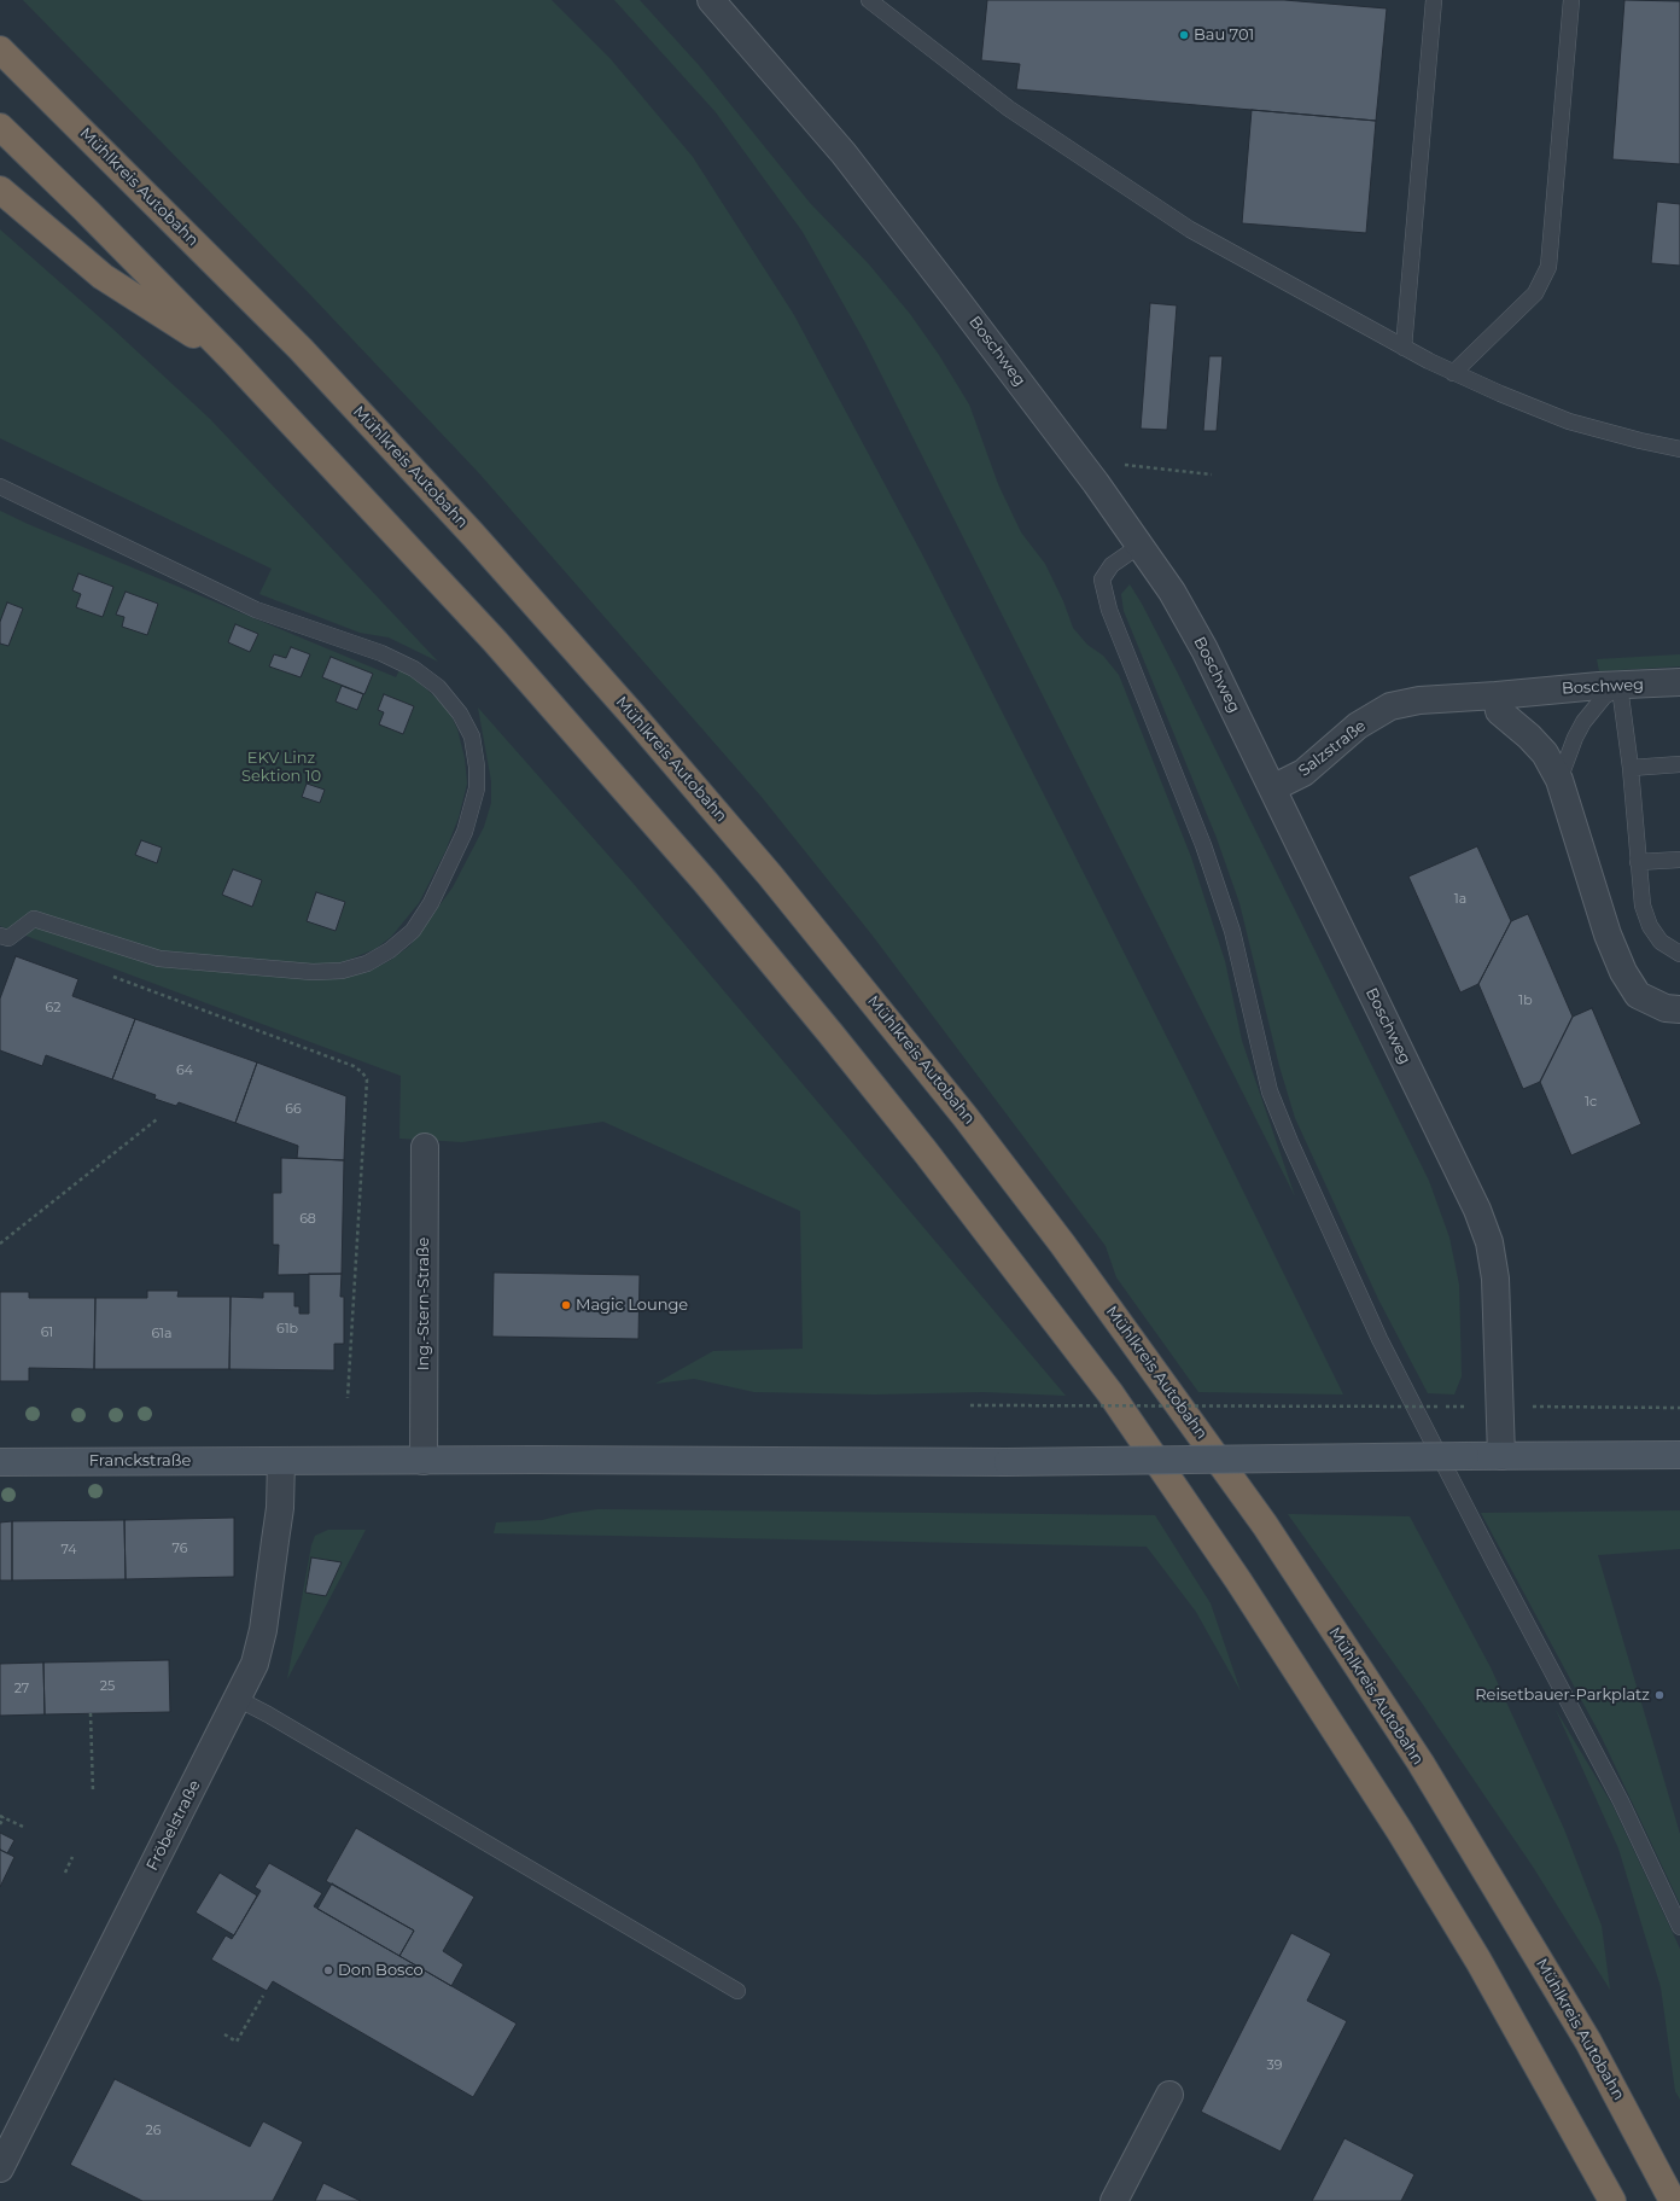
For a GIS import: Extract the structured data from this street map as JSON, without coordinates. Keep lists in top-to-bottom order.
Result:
{
  "streets": {
    "highway": ["Mühlkreis Autobahn"],
    "main road": ["Franckstraße"],
    "street": [
      "Boschweg",
      "Salzstraße",
      "Ing.-Stern-Straße",
      "Fröbelstraße"
    ]
  },
  "crossings": [
    ["Boschweg", "Salzstraße"],
    ["Boschweg", "Franckstraße"],
    ["Ing.-Stern-Straße", "Franckstraße"],
    ["Franckstraße", "Fröbelstraße"]
  ],
  "parks": ["EKV Linz Sektion 10"],
  "places": [
    "Bau 701",
    "Magic Lounge",
    "Reisetbauer-Parkplatz",
    "Don Bosco"
  ],
  "house_numbers": [
    "1a",
    "1b",
    "62",
    "64",
    "1c",
    "66",
    "68",
    "61b",
    "61",
    "61a",
    "76",
    "74",
    "25",
    "27",
    "39",
    "26"
  ]
}
